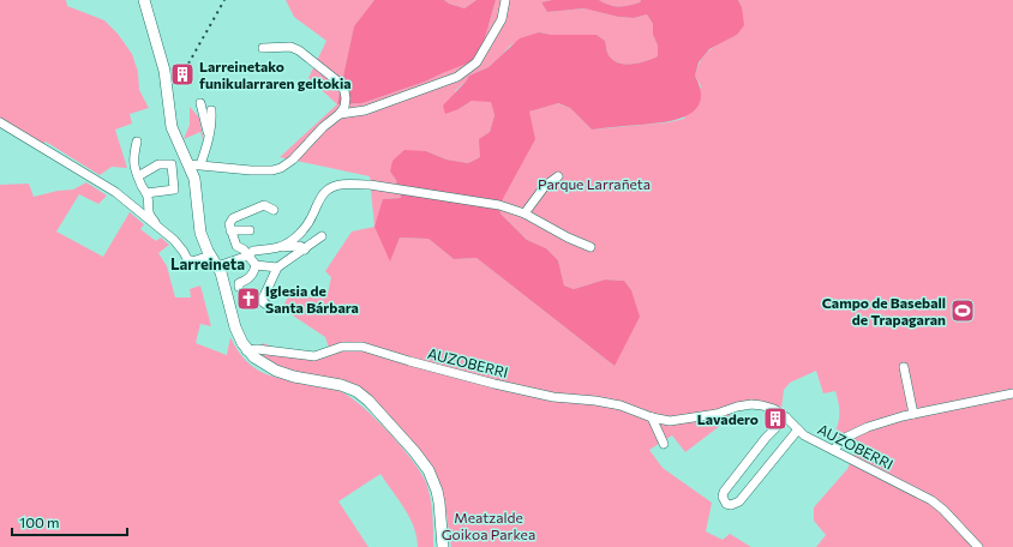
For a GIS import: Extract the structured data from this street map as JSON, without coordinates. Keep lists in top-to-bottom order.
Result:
{
  "streets": {
    "street": ["AUZOBERRI"]
  },
  "districts": ["Larreineta"],
  "parks": ["Parque Larrañeta", "Meatzalde Goikoa Parkea"],
  "places": {
    "building": ["Larreinetako funikularraren geltokia", "Lavadero"],
    "church": ["Iglesia de Santa Bárbara"],
    "sports": ["Campo de Baseball de Trapagaran"]
  },
  "scale_bar": "100 m"
}
